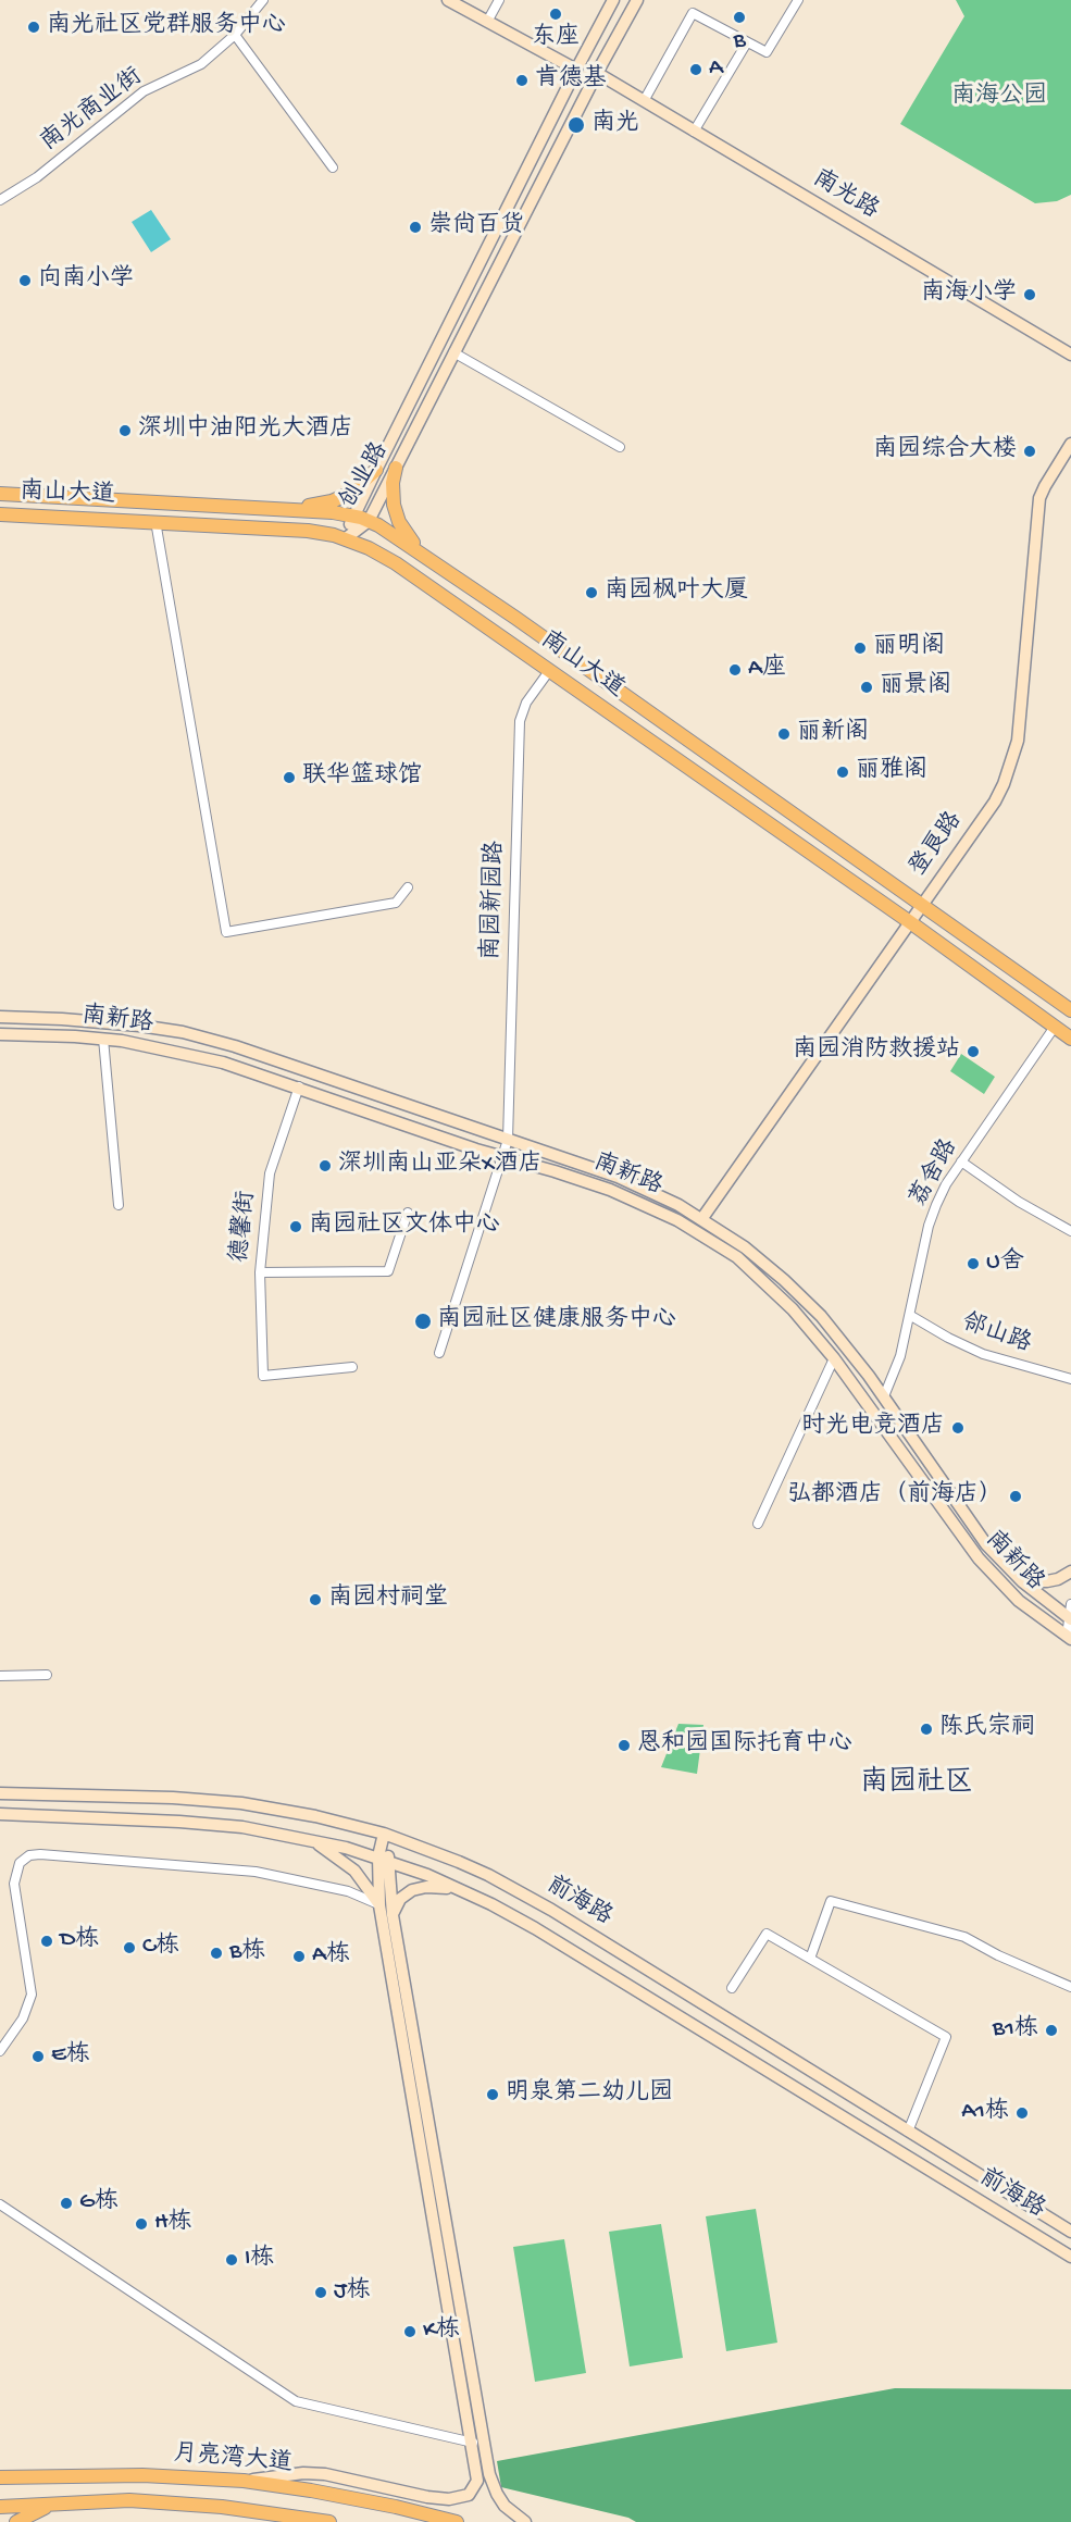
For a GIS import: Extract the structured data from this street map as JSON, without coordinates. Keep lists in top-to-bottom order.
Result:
{
  "streets": {
    "main road": [
      "南光路",
      "创业路",
      "南山大道",
      "登良路",
      "南新路",
      "前海路",
      "月亮湾大道"
    ],
    "street": [
      "南光商业街",
      "南园新园路",
      "荔舍路",
      "德馨街",
      "邻山路"
    ]
  },
  "crossings": [
    ["南光路", "创业路"],
    ["创业路", "南山大道"],
    ["南山大道", "登良路"],
    ["南山大道", "南园新园路"],
    ["南山大道", "荔舍路"],
    ["登良路", "南新路"],
    ["南园新园路", "南新路"],
    ["南新路", "荔舍路"],
    ["南新路", "德馨街"],
    ["荔舍路", "邻山路"]
  ],
  "districts": ["南园社区"],
  "parks": ["南海公园"],
  "places": [
    "东座",
    "B",
    "南光社区党群服务中心",
    "A",
    "肯德基",
    "南光",
    "崇尚百货",
    "向南小学",
    "南海小学",
    "深圳中油阳光大酒店",
    "南园综合大楼",
    "南园枫叶大厦",
    "丽明阁",
    "A座",
    "丽景阁",
    "丽新阁",
    "丽雅阁",
    "联华篮球馆",
    "南园消防救援站",
    "深圳南山亚朵X酒店",
    "南园社区文体中心",
    "U舍",
    "南园社区健康服务中心",
    "时光电竞酒店",
    "弘都酒店（前海店）",
    "南园村祠堂",
    "陈氏宗祠",
    "恩和园国际托育中心",
    "D栋",
    "C栋",
    "B栋",
    "A栋",
    "B1栋",
    "E栋",
    "明泉第二幼儿园",
    "A1栋",
    "G栋",
    "H栋",
    "I栋",
    "J栋",
    "K栋"
  ]
}
